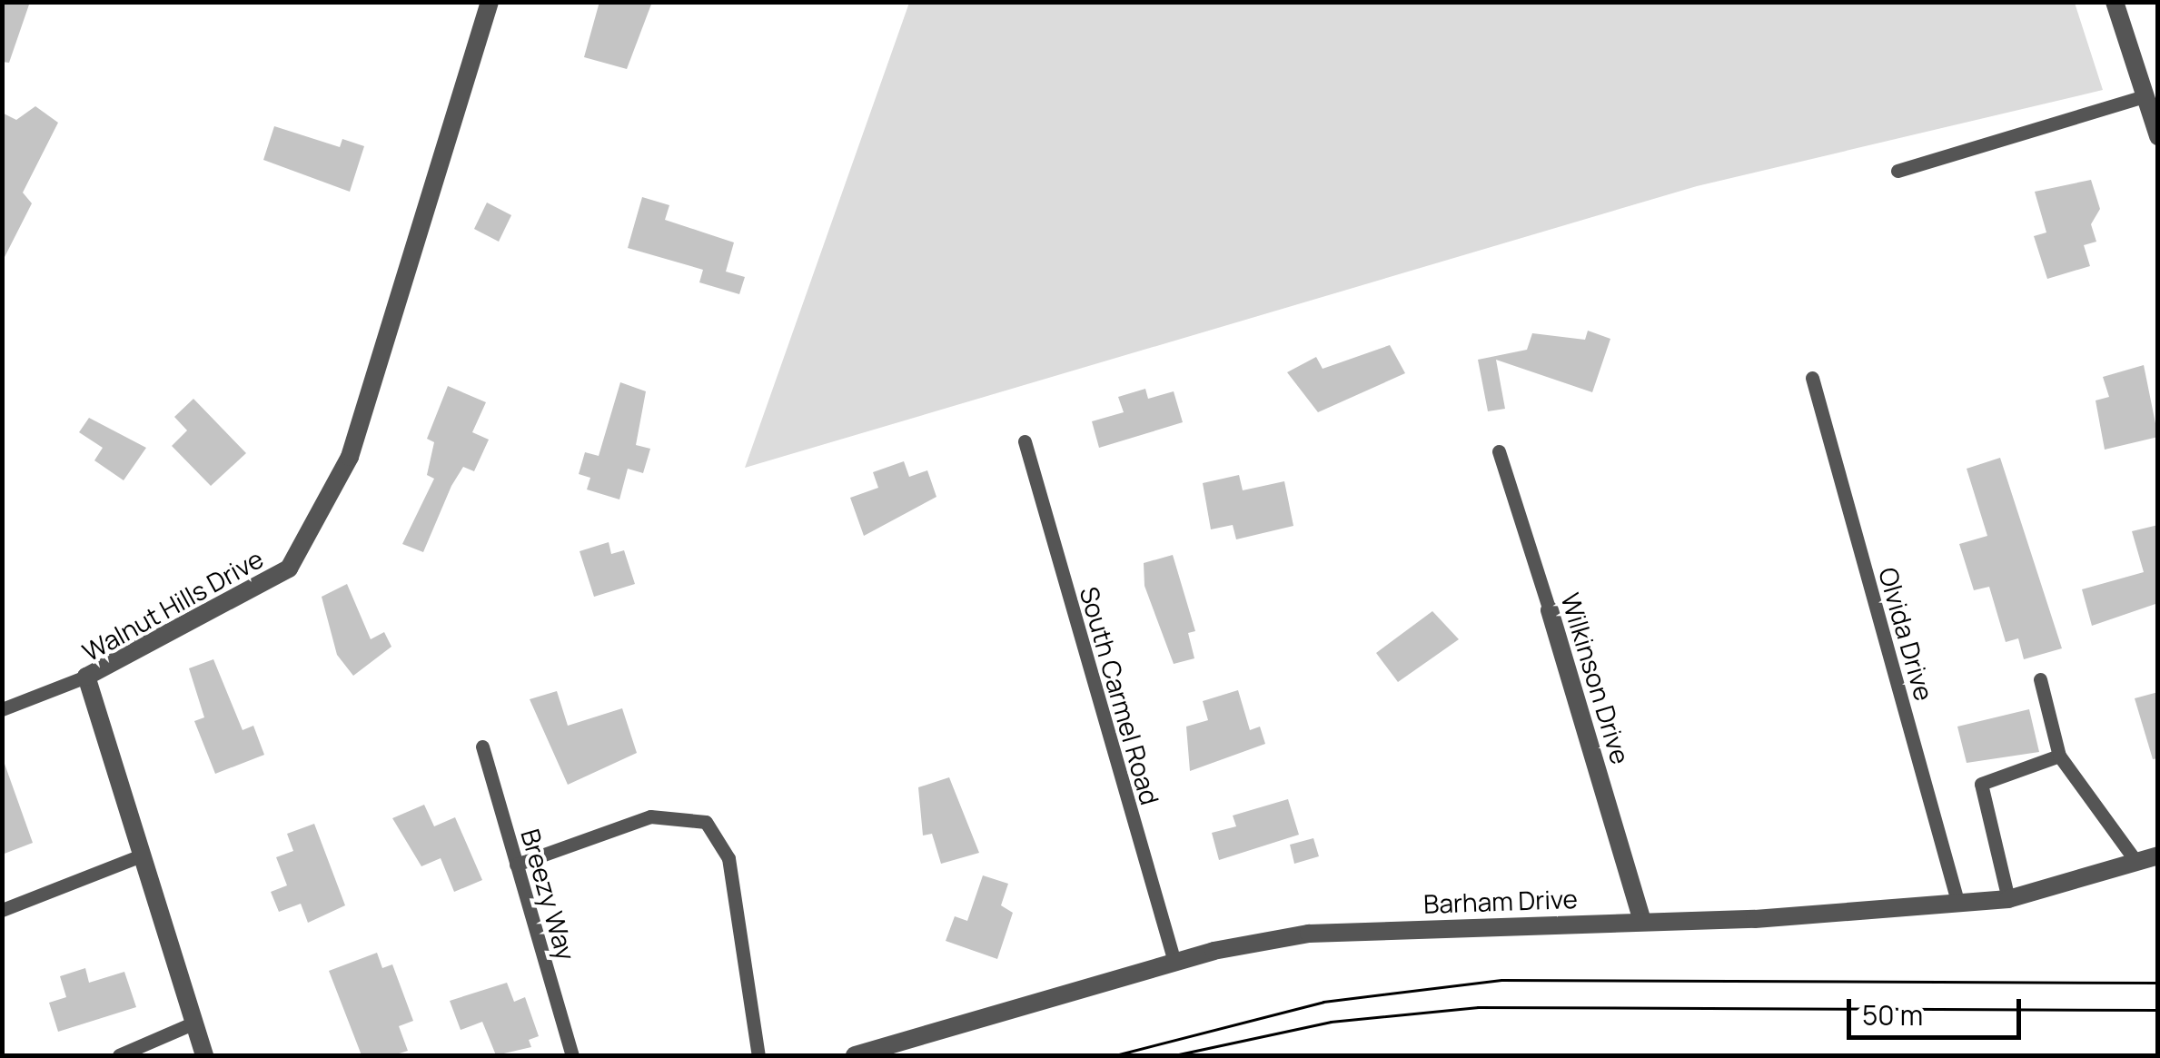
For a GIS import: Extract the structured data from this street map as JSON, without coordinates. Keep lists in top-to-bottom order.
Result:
{
  "streets": {
    "street": ["Walnut Hills Drive", "Wilkinson Drive", "Barham Drive"],
    "lane": ["Olvida Drive", "South Carmel Road", "Breezy Way"]
  },
  "crossings": [
    ["Olvida Drive", "Barham Drive"],
    ["Wilkinson Drive", "Barham Drive"],
    ["South Carmel Road", "Barham Drive"]
  ],
  "scale_bar": "50 m"
}
